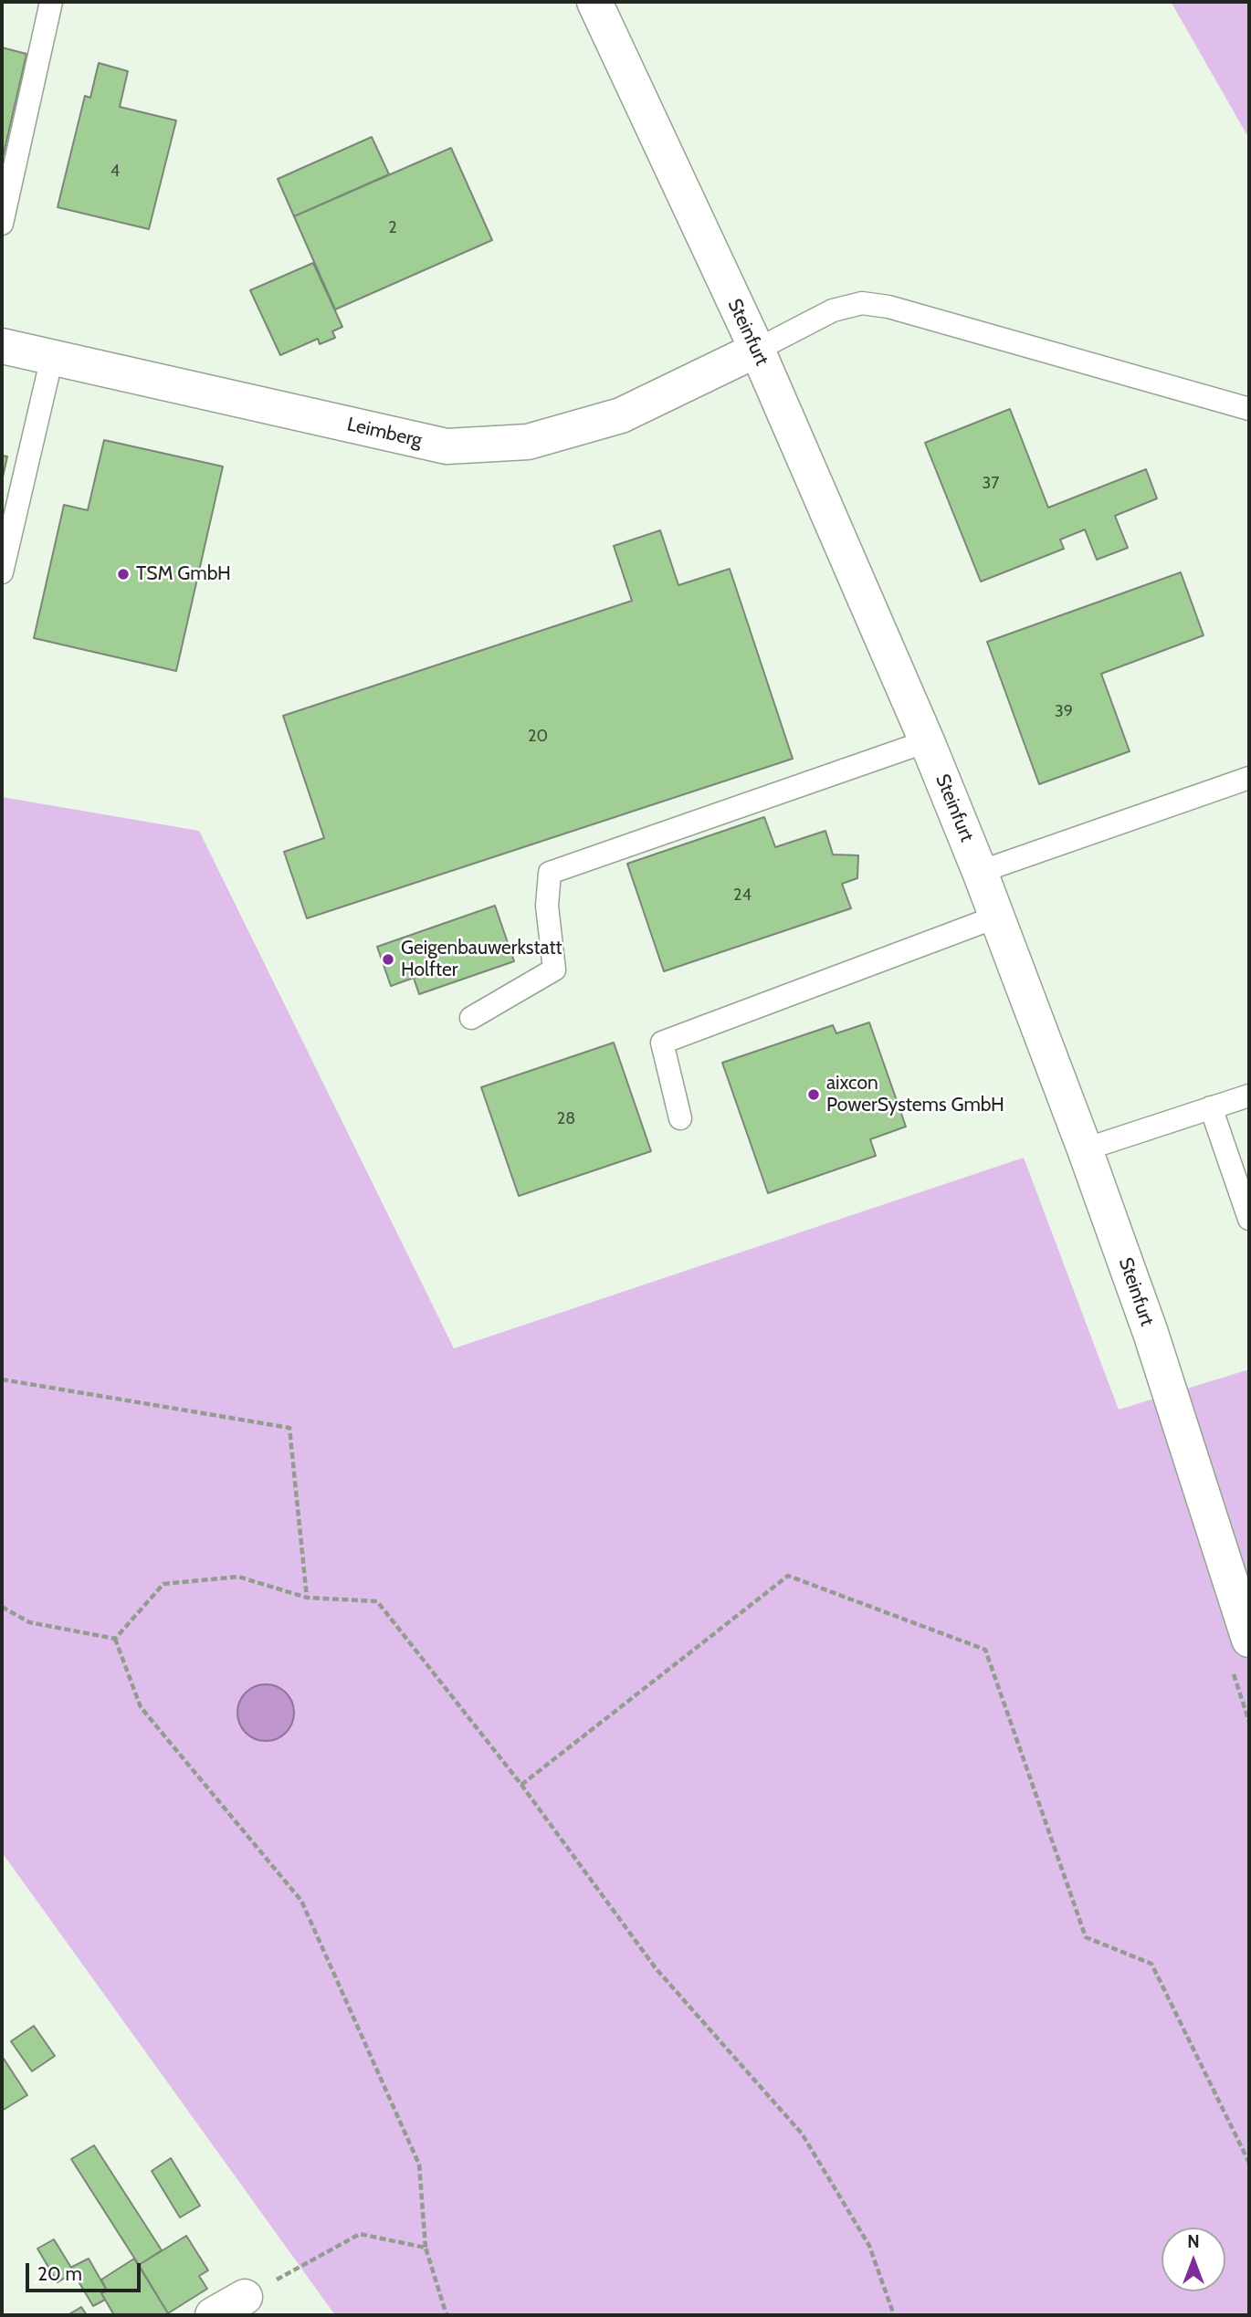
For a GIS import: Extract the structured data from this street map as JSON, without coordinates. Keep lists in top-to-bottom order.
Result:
{
  "streets": {
    "street": ["Steinfurt", "Leimberg"]
  },
  "crossings": [
    ["Steinfurt", "Leimberg"]
  ],
  "places": ["TSM GmbH", "Geigenbauwerkstatt Holfter", "aixcon PowerSystems GmbH"],
  "house_numbers": [
    "4",
    "2",
    "37",
    "39",
    "20",
    "24",
    "28"
  ],
  "scale_bar": "20 m",
  "north": "top"
}
